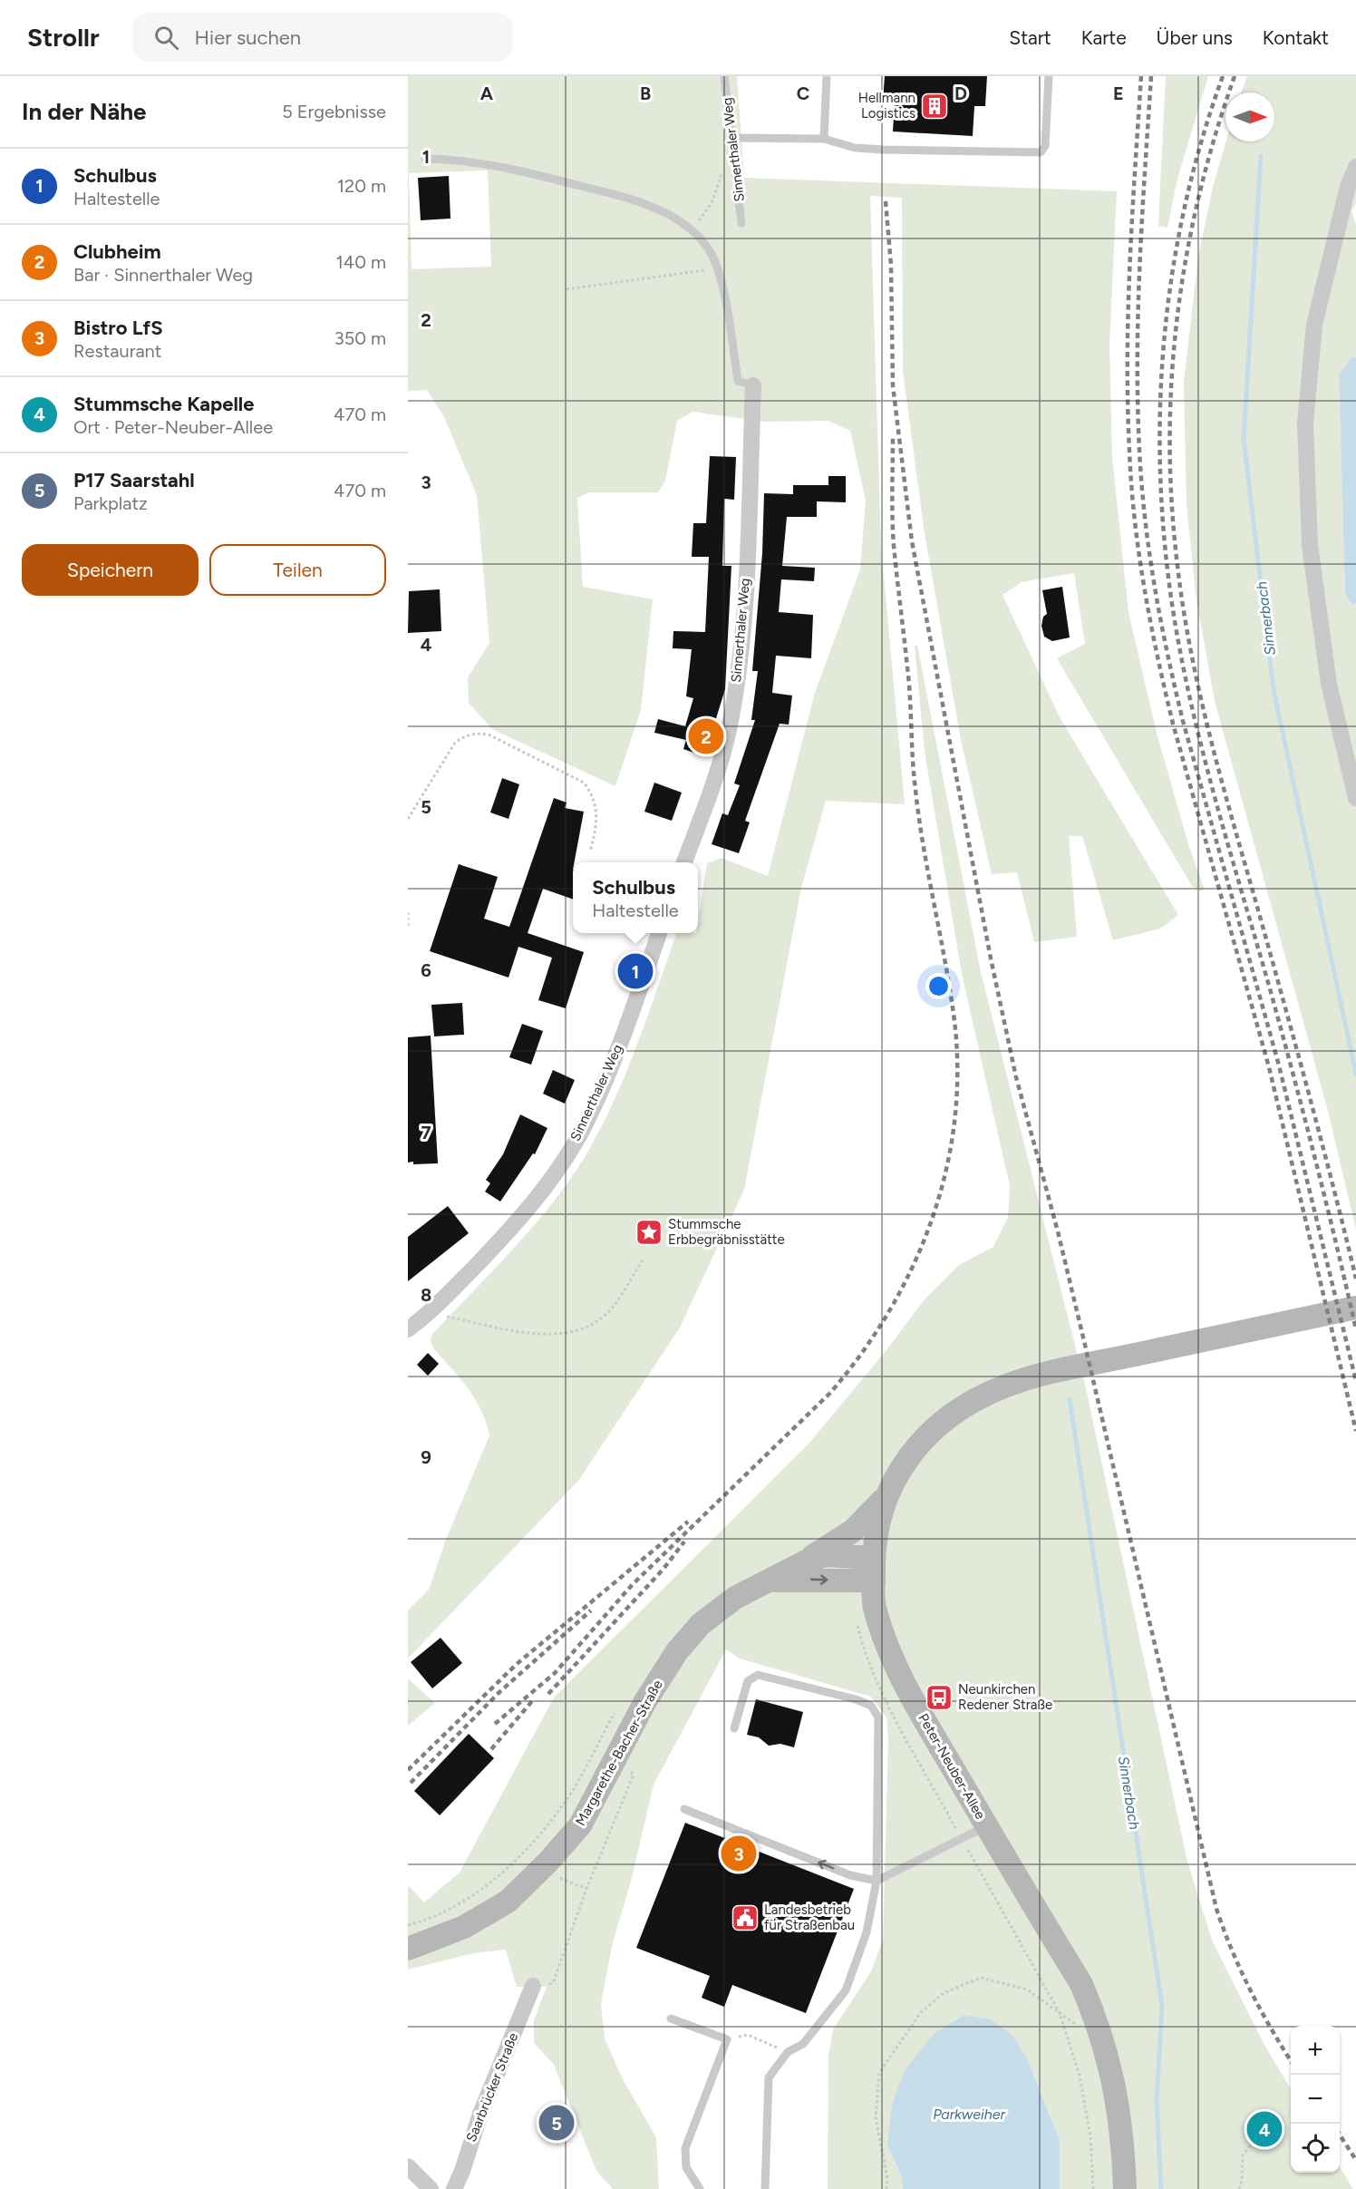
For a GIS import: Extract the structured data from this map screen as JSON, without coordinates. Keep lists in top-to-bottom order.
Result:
{
  "streets": {
    "main road": ["Margarethe-Bacher-Straße", "Peter-Neuber-Allee"],
    "street": ["Sinnerthaler Weg", "Saarbrücker Straße"]
  },
  "crossings": [
    ["Margarethe-Bacher-Straße", "Peter-Neuber-Allee"]
  ],
  "water": ["Sinnerbach", "Parkweiher"],
  "places": {
    "building": ["Hellmann Logistics"],
    "place": ["Stummsche Erbbegräbnisstätte"],
    "bus stop": ["Neunkirchen Redener Straße"],
    "public building": ["Landesbetrieb für Straßenbau"]
  },
  "north": "right",
  "page": {
    "header": "Strollr",
    "search": "Hier suchen",
    "nav": [
      "Start",
      "Karte",
      "Über uns",
      "Kontakt"
    ],
    "heading": ["In der Nähe", "5 Ergebnisse"],
    "list": [
      {
        "mark": "1",
        "name": "Schulbus",
        "note": "Haltestelle",
        "value": "120 m"
      },
      {
        "mark": "2",
        "name": "Clubheim",
        "note": "Bar · Sinnerthaler Weg",
        "value": "140 m"
      },
      {
        "mark": "3",
        "name": "Bistro LfS",
        "note": "Restaurant",
        "value": "350 m"
      },
      {
        "mark": "4",
        "name": "Stummsche Kapelle",
        "note": "Ort · Peter-Neuber-Allee",
        "value": "470 m"
      },
      {
        "mark": "5",
        "name": "P17 Saarstahl",
        "note": "Parkplatz",
        "value": "470 m"
      }
    ],
    "buttons": ["Speichern", "Teilen"],
    "pins": [
      "2",
      "1",
      "3",
      "5",
      "4"
    ],
    "popup": ["Schulbus", "Haltestelle"],
    "map_buttons": ["+", "−"]
  },
  "grid": {
    "columns": [
      "A",
      "B",
      "C",
      "D",
      "E"
    ],
    "rows": [
      "1",
      "2",
      "3",
      "4",
      "5",
      "6",
      "7",
      "8",
      "9"
    ]
  }
}
